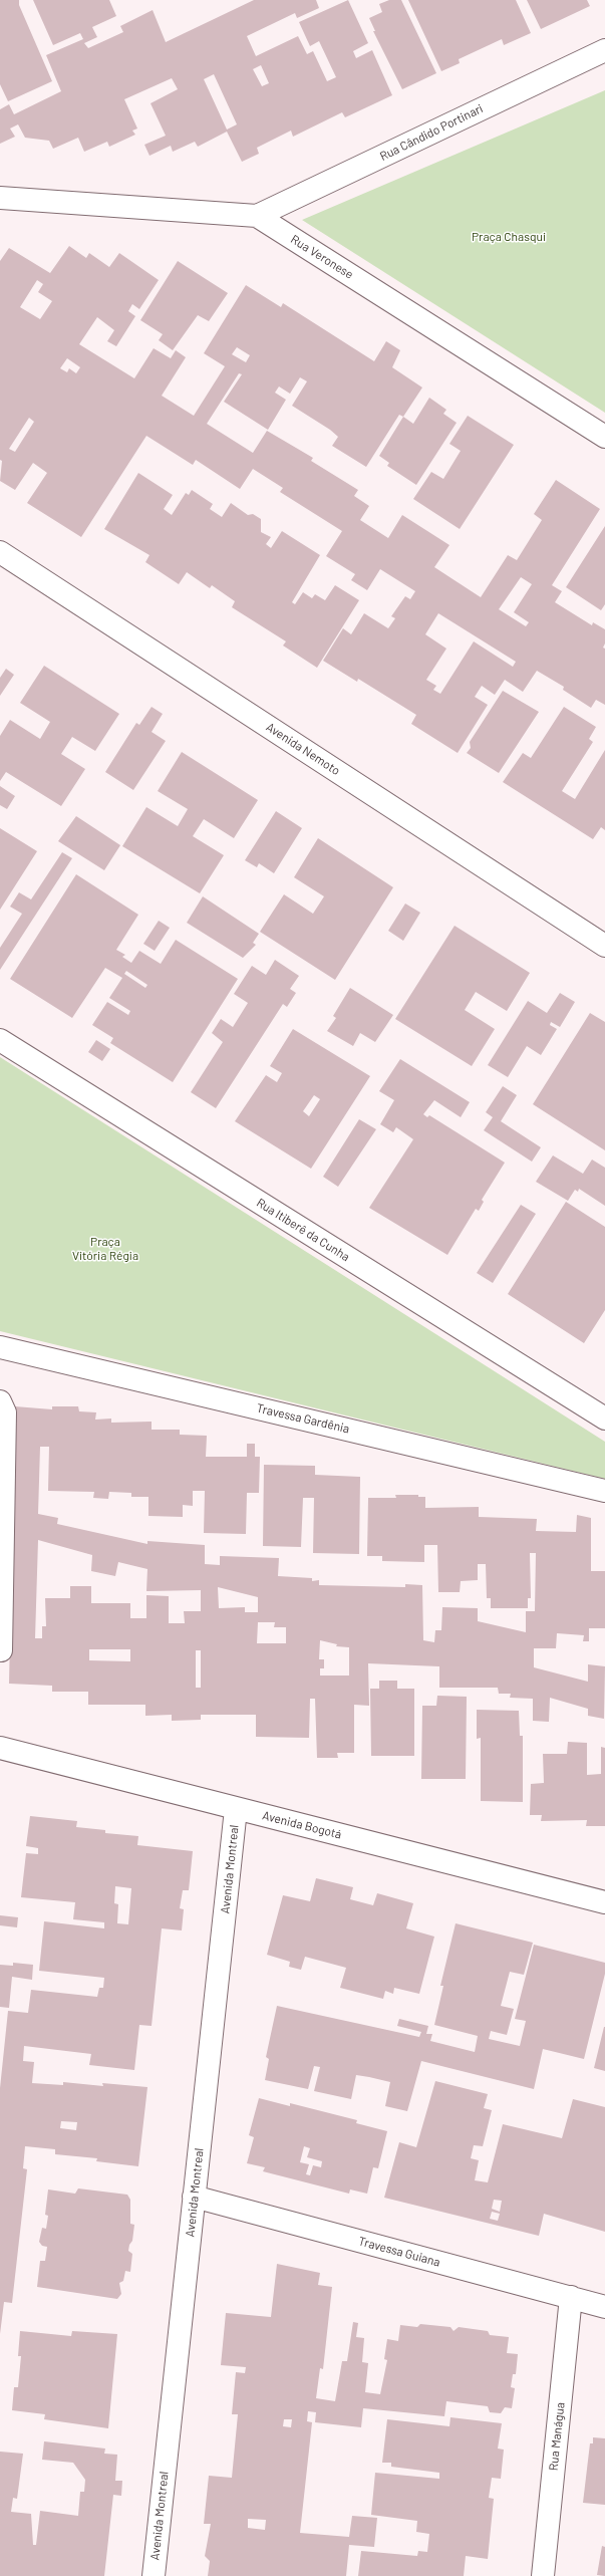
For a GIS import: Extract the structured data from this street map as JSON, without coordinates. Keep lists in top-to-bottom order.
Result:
{
  "streets": {
    "street": [
      "Rua Cândido Portinari",
      "Rua Veronese",
      "Avenida Nemoto",
      "Rua Itiberê da Cunha",
      "Travessa Gardênia",
      "Avenida Bogotá",
      "Avenida Montreal",
      "Travessa Guiana",
      "Rua Manágua"
    ]
  },
  "crossings": [
    ["Rua Cândido Portinari", "Rua Veronese"],
    ["Avenida Bogotá", "Avenida Montreal"],
    ["Avenida Montreal", "Travessa Guiana"],
    ["Travessa Guiana", "Rua Manágua"]
  ],
  "parks": ["Praça Chasqui", "Praça Vitória Régia"]
}
